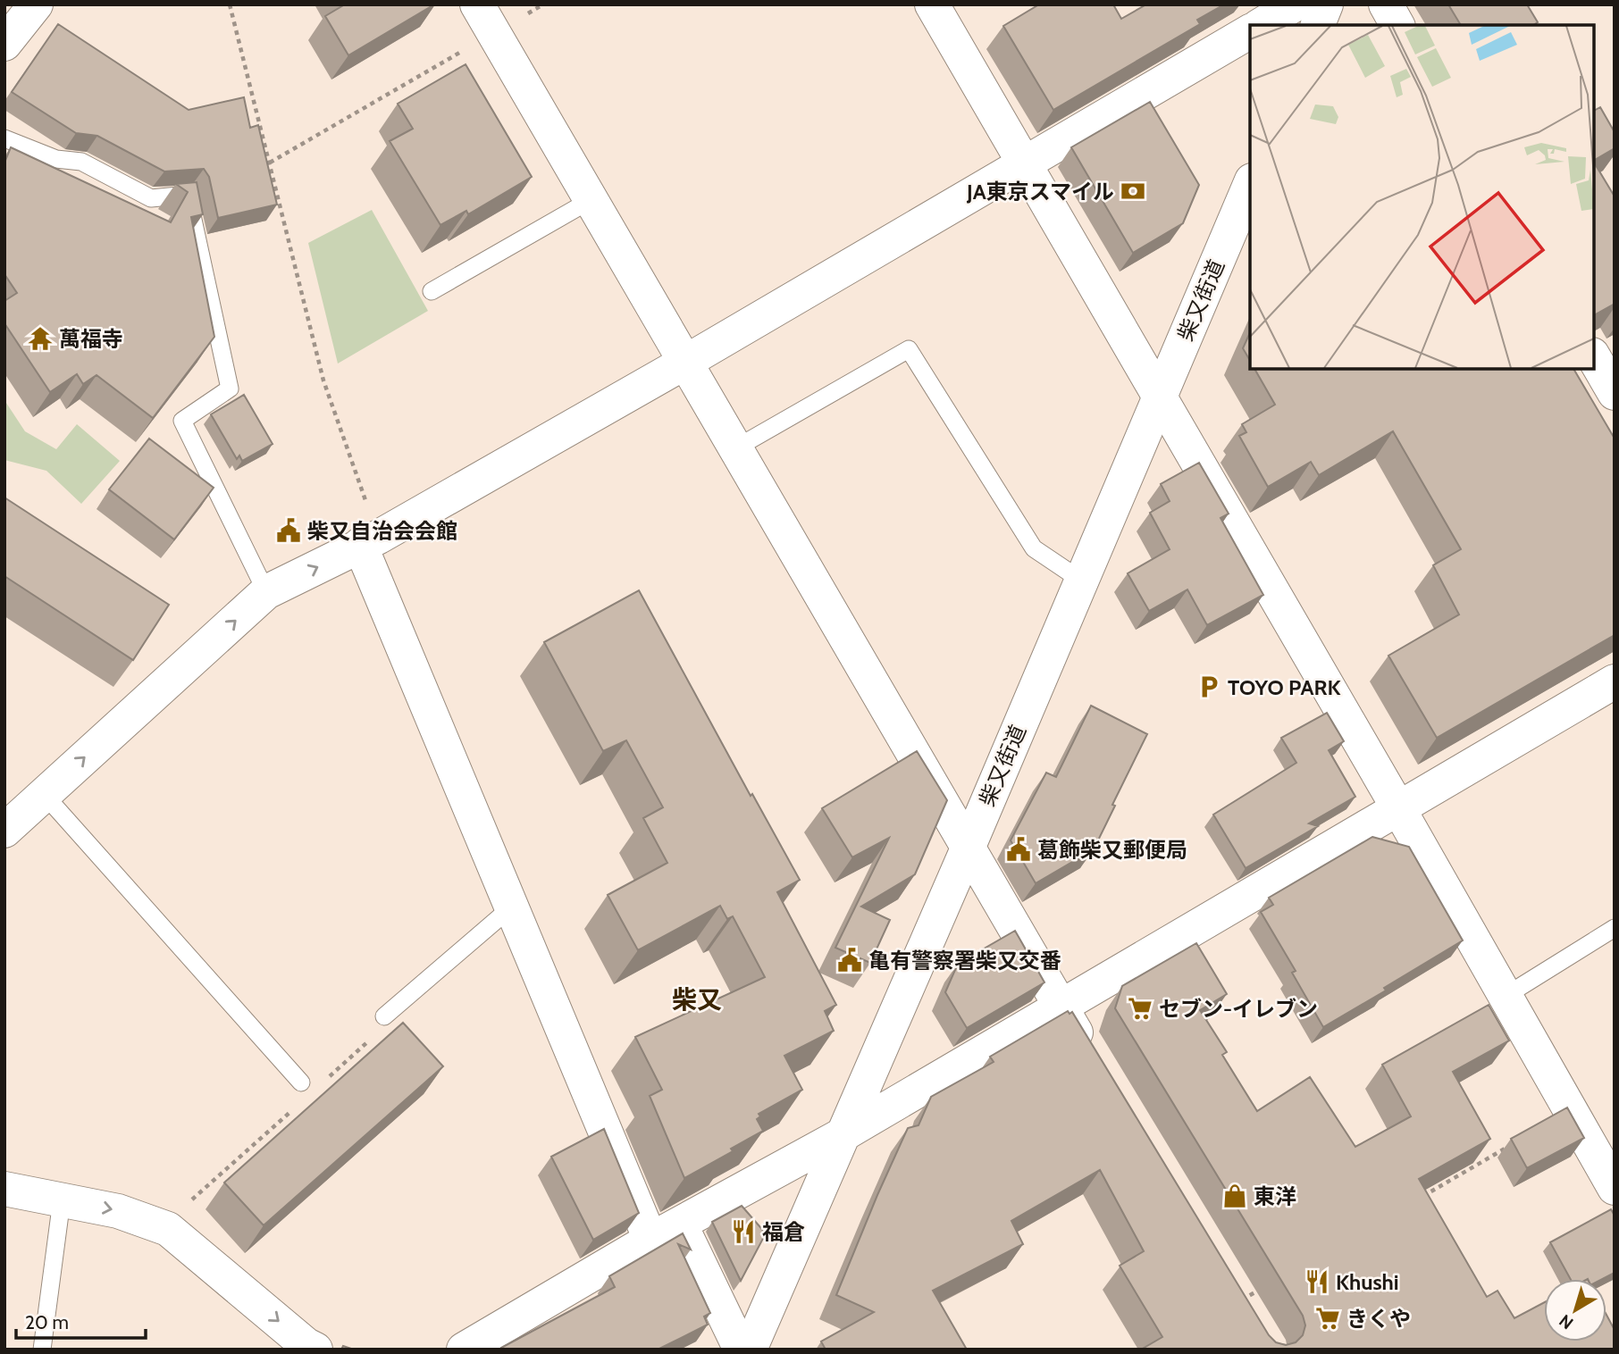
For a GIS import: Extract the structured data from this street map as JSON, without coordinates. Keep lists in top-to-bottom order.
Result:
{
  "streets": {
    "street": ["柴又街道"]
  },
  "districts": ["柴又"],
  "places": {
    "bank": ["JA東京スマイル"],
    "temple": ["萬福寺"],
    "public building": ["柴又自治会会館", "葛飾柴又郵便局", "亀有警察署柴又交番"],
    "parking": ["TOYO PARK"],
    "supermarket": ["セブン-イレブン", "きくや"],
    "shop": ["東洋"],
    "restaurant": ["福倉", "Khushi"]
  },
  "scale_bar": "20 m",
  "north": "bottom left"
}
